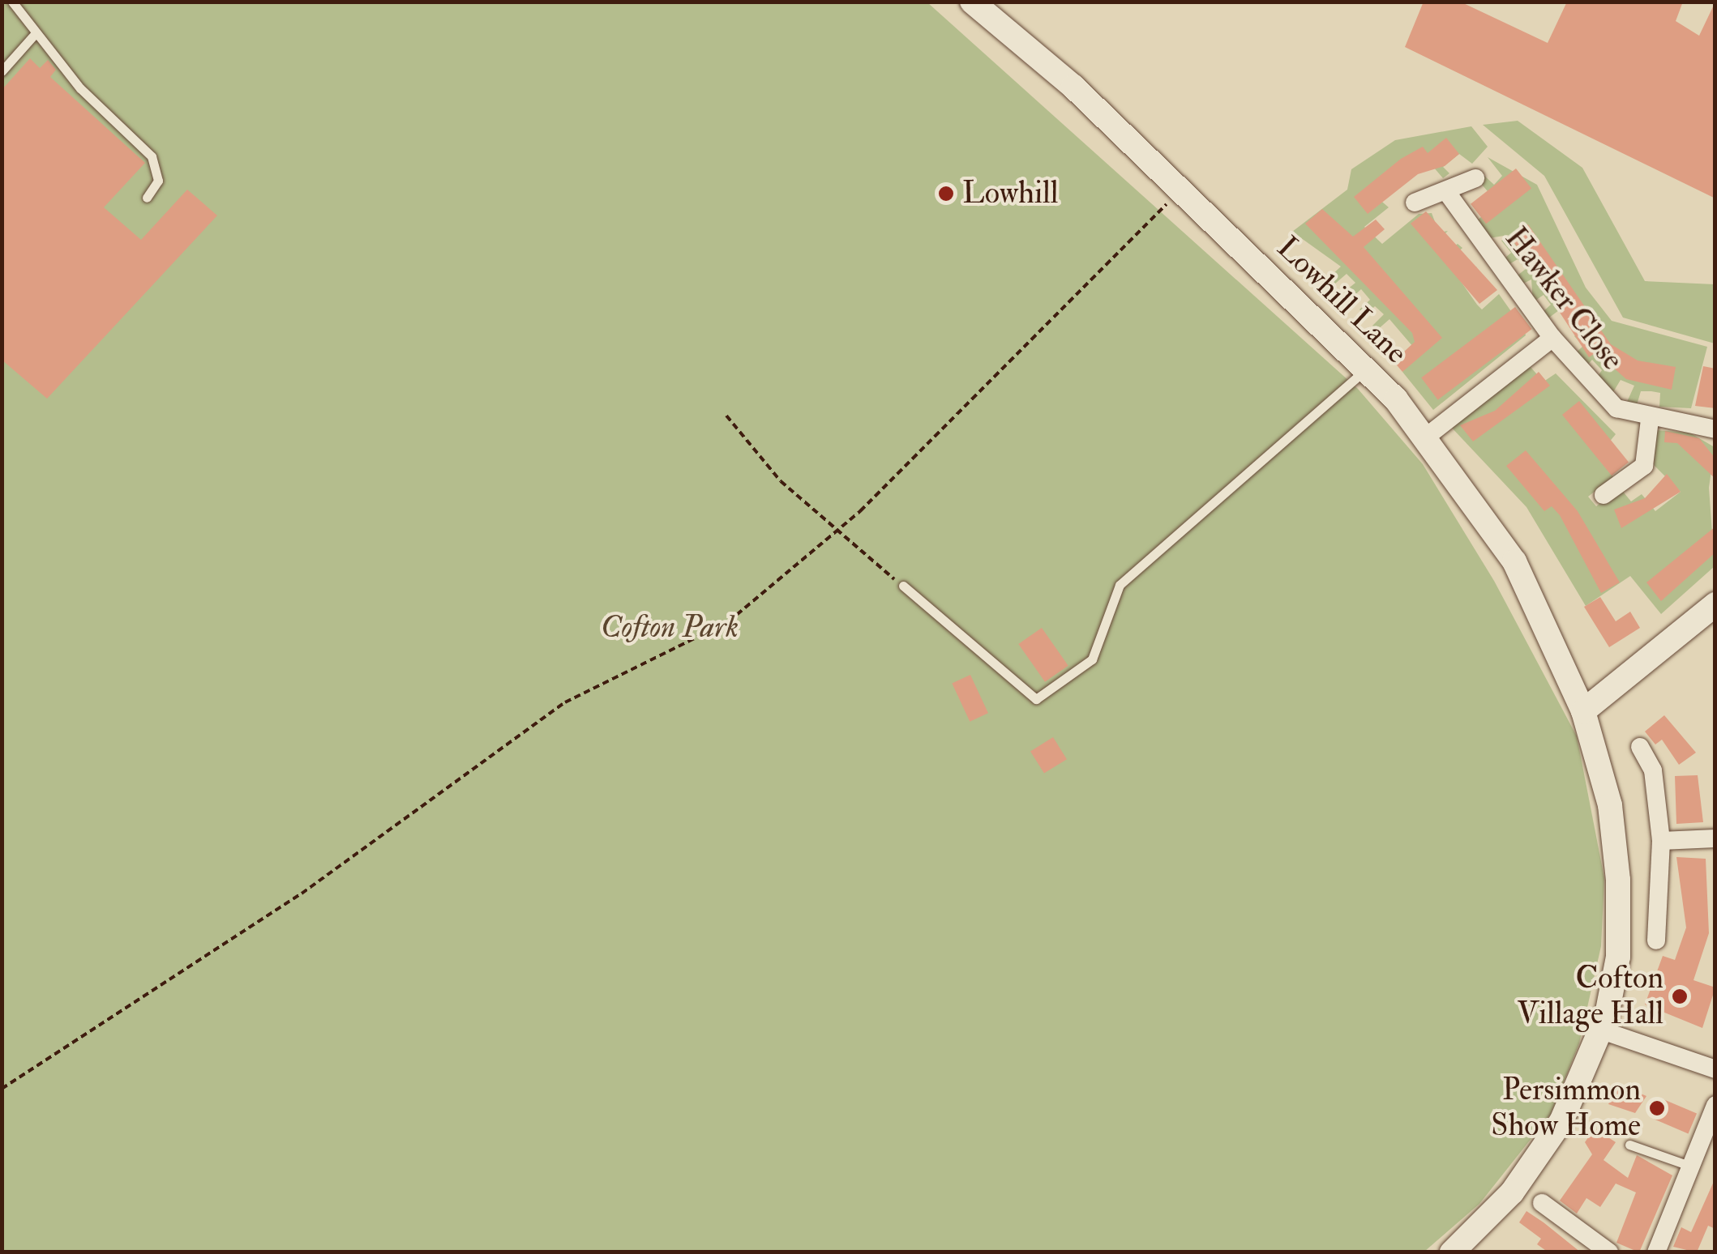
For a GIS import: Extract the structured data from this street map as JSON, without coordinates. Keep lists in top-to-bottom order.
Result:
{
  "streets": {
    "street": ["Hawker Close", "Lowhill Lane"]
  },
  "parks": ["Cofton Park"],
  "places": ["Lowhill", "Cofton Village Hall", "Persimmon Show Home"]
}
